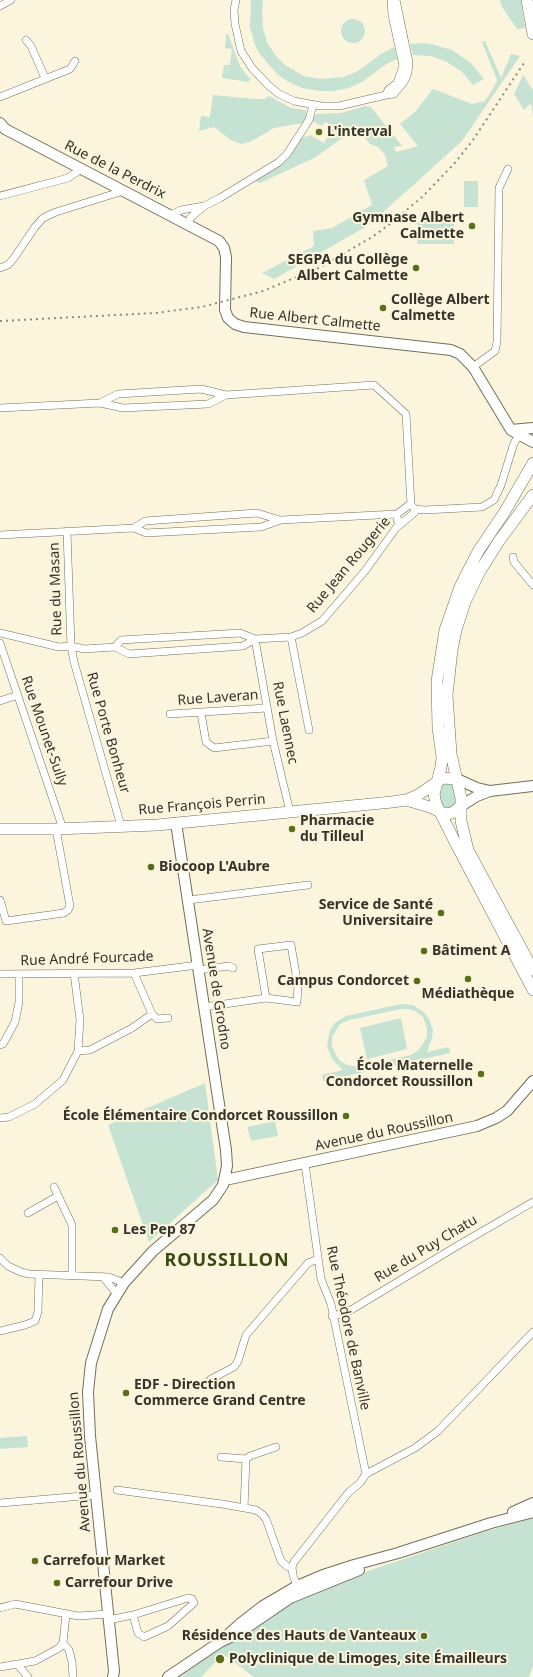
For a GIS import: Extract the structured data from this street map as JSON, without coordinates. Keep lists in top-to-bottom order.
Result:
{
  "streets": {
    "main road": ["Rue François Perrin"],
    "street": [
      "Rue de la Perdrix",
      "Rue Albert Calmette",
      "Rue Jean Rougerie",
      "Rue du Masan",
      "Rue Laveran",
      "Rue Laennec",
      "Rue Mounet-Sully",
      "Rue Porte Bonheur",
      "Rue André Fourcade",
      "Avenue de Grodno",
      "Avenue du Roussillon",
      "Rue du Puy Chatu",
      "Rue Théodore de Banville"
    ]
  },
  "crossings": [
    ["Rue de la Perdrix", "Rue Albert Calmette"],
    ["Rue Jean Rougerie", "Rue du Masan"],
    ["Rue Jean Rougerie", "Rue Laennec"],
    ["Rue Jean Rougerie", "Rue Porte Bonheur"],
    ["Rue du Masan", "Rue Porte Bonheur"],
    ["Rue Laveran", "Rue Laennec"],
    ["Rue Laennec", "Rue François Perrin"],
    ["Rue Mounet-Sully", "Rue François Perrin"],
    ["Rue Porte Bonheur", "Rue François Perrin"],
    ["Rue François Perrin", "Avenue de Grodno"],
    ["Rue André Fourcade", "Avenue de Grodno"],
    ["Avenue de Grodno", "Avenue du Roussillon"],
    ["Avenue du Roussillon", "Rue Théodore de Banville"],
    ["Rue du Puy Chatu", "Rue Théodore de Banville"]
  ],
  "districts": ["ROUSSILLON"],
  "places": [
    "L'interval",
    "Gymnase Albert Calmette",
    "SEGPA du Collège Albert Calmette",
    "Collège Albert Calmette",
    "Pharmacie du Tilleul",
    "Biocoop L'Aubre",
    "Service de Santé Universitaire",
    "Bâtiment A",
    "Médiathèque",
    "Campus Condorcet",
    "École Maternelle Condorcet Roussillon",
    "École Élémentaire Condorcet Roussillon",
    "Les Pep 87",
    "EDF - Direction Commerce Grand Centre",
    "Carrefour Market",
    "Carrefour Drive",
    "Résidence des Hauts de Vanteaux",
    "Polyclinique de Limoges, site Émailleurs"
  ]
}
